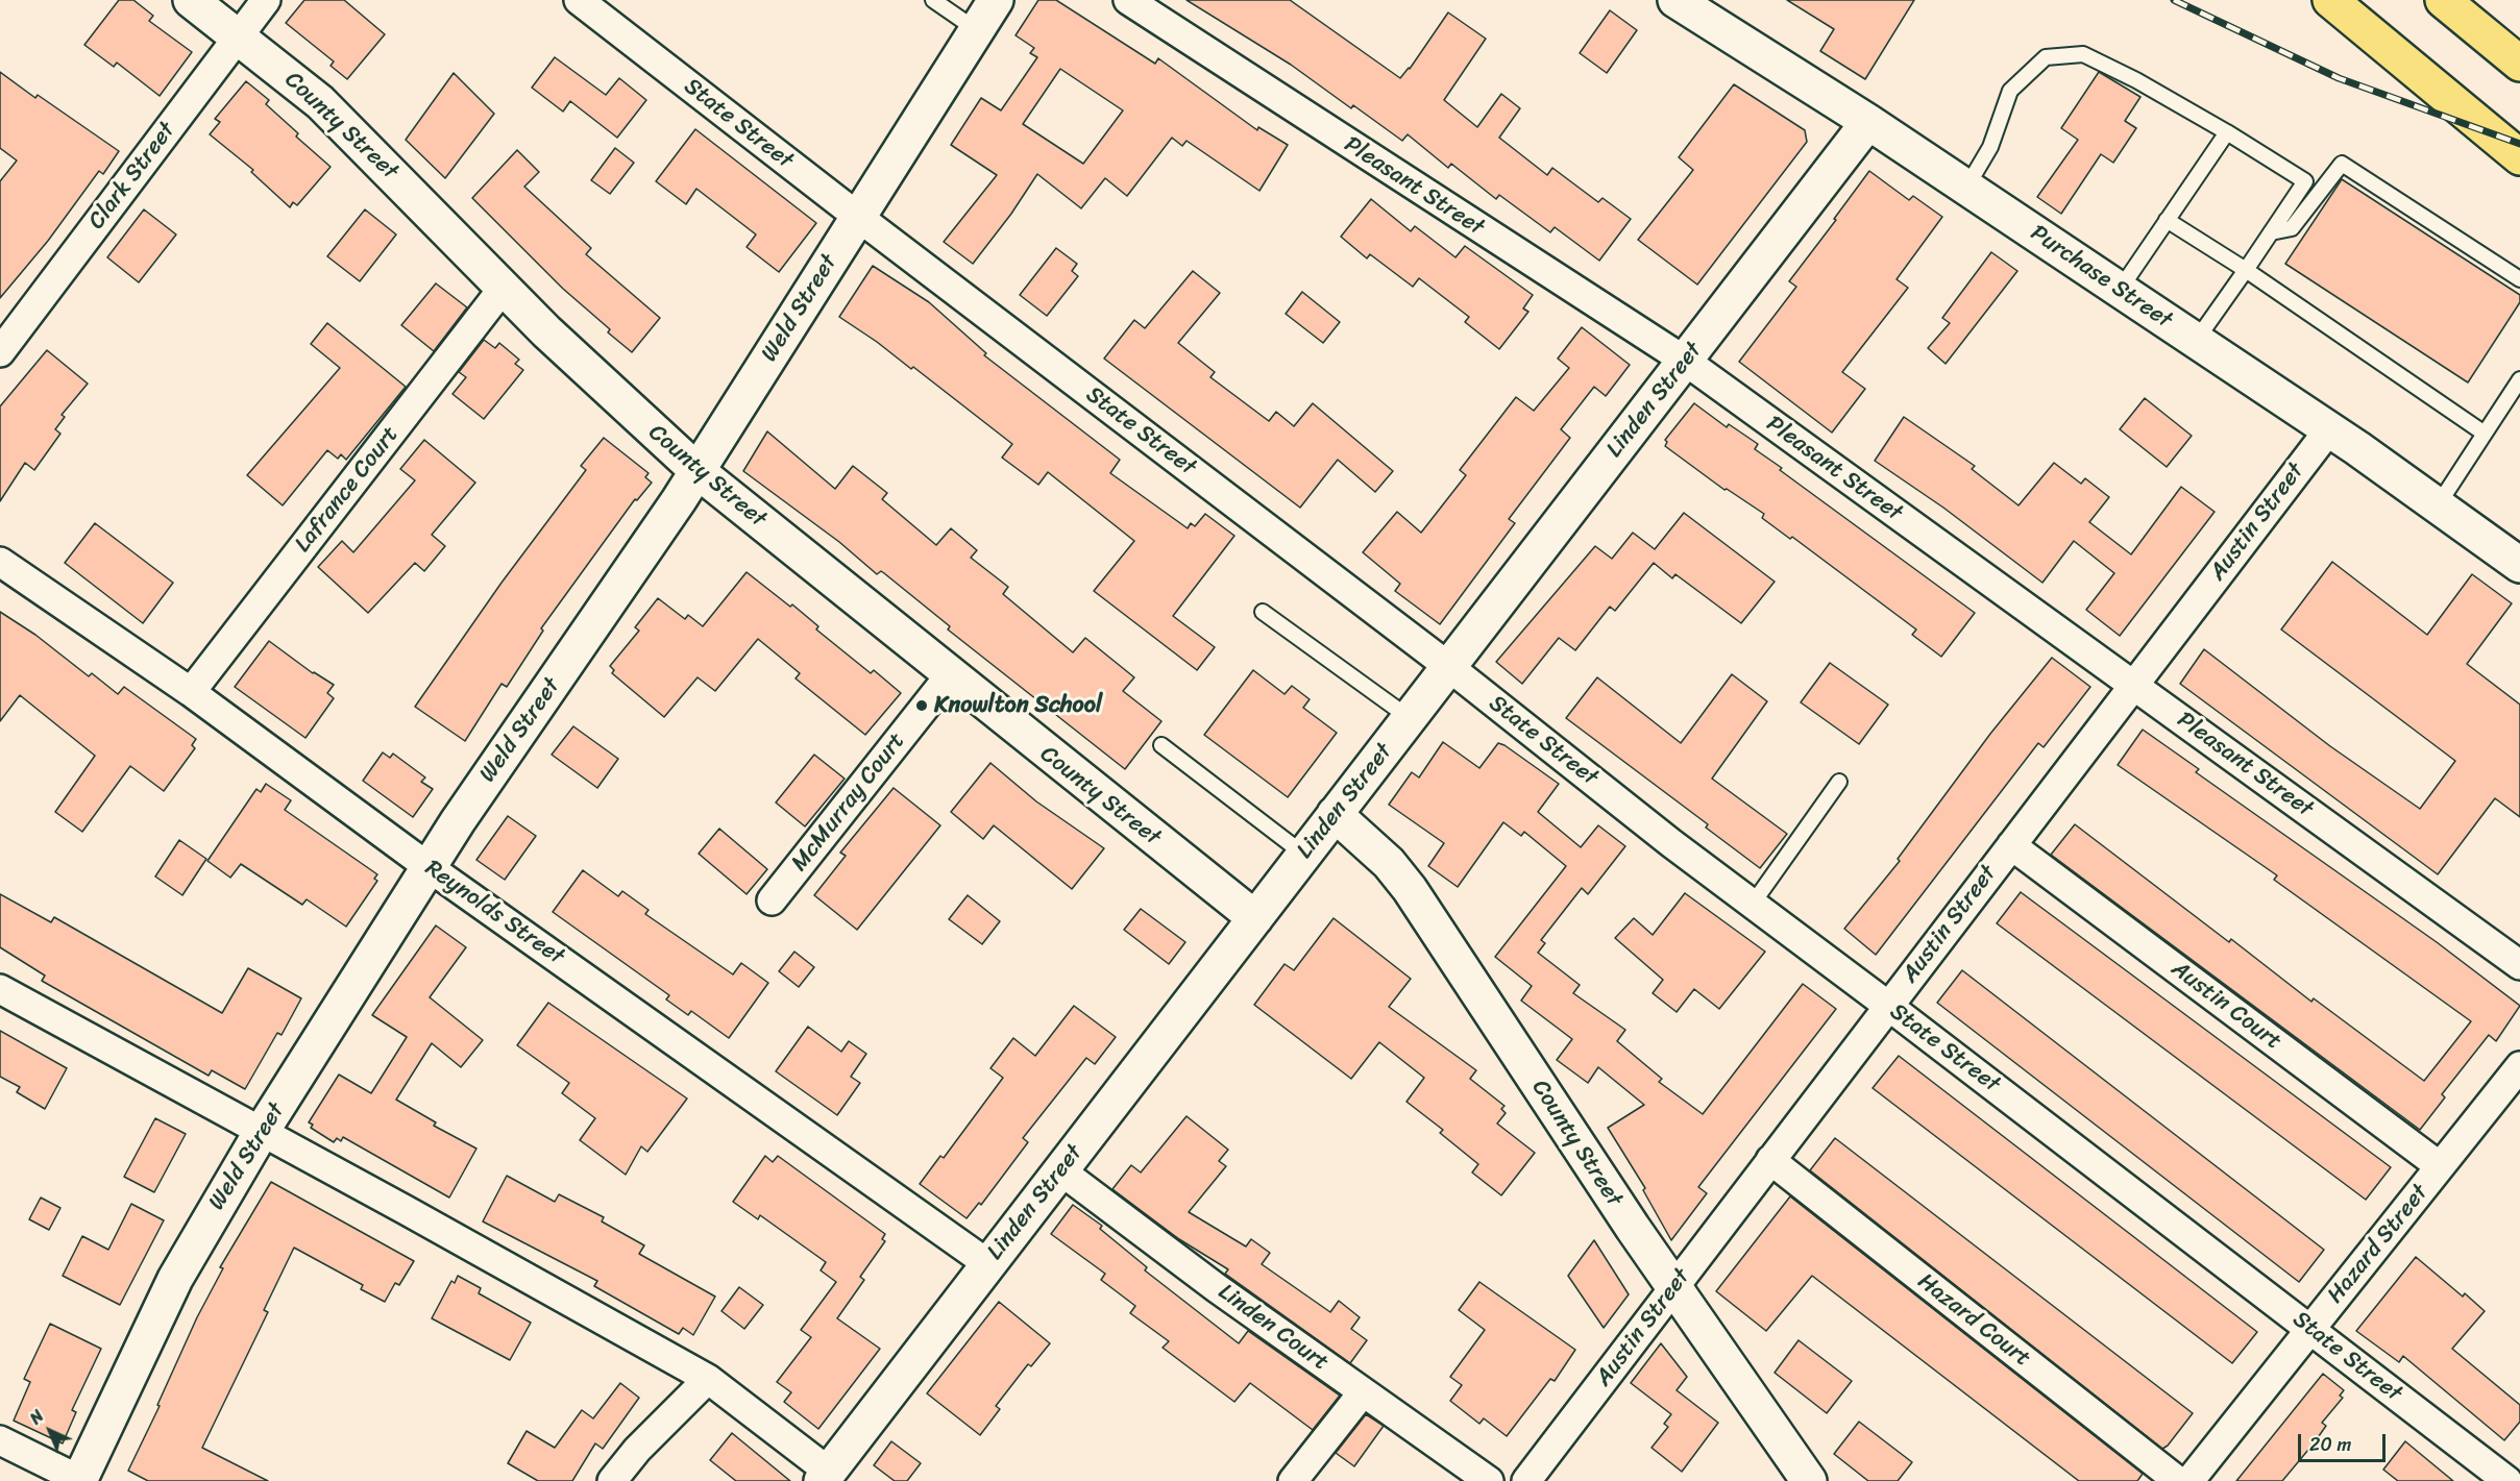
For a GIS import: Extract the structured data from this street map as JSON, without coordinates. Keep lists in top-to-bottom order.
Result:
{
  "streets": {
    "main road": [
      "County Street",
      "Purchase Street",
      "Weld Street",
      "Linden Street"
    ],
    "street": [
      "State Street",
      "Clark Street",
      "Pleasant Street",
      "Lafrance Court",
      "Austin Street",
      "McMurray Court",
      "Reynolds Street",
      "Austin Court",
      "Hazard Street",
      "Hazard Court",
      "Linden Court"
    ]
  },
  "crossings": [
    ["State Street", "Weld Street"],
    ["State Street", "Linden Street"],
    ["State Street", "Austin Street"],
    ["State Street", "Hazard Street"],
    ["County Street", "Clark Street"],
    ["County Street", "Weld Street"],
    ["County Street", "Linden Street"],
    ["County Street", "Lafrance Court"],
    ["County Street", "Austin Street"],
    ["County Street", "McMurray Court"],
    ["Pleasant Street", "Linden Street"],
    ["Pleasant Street", "Austin Street"],
    ["Purchase Street", "Linden Street"],
    ["Purchase Street", "Austin Street"],
    ["Weld Street", "Reynolds Street"],
    ["Linden Street", "Reynolds Street"],
    ["Linden Street", "Linden Court"],
    ["Lafrance Court", "Reynolds Street"],
    ["Austin Street", "Austin Court"],
    ["Austin Street", "Hazard Court"],
    ["Austin Court", "Hazard Street"]
  ],
  "places": ["Knowlton School"],
  "scale_bar": "20 m",
  "north": "top left"
}
